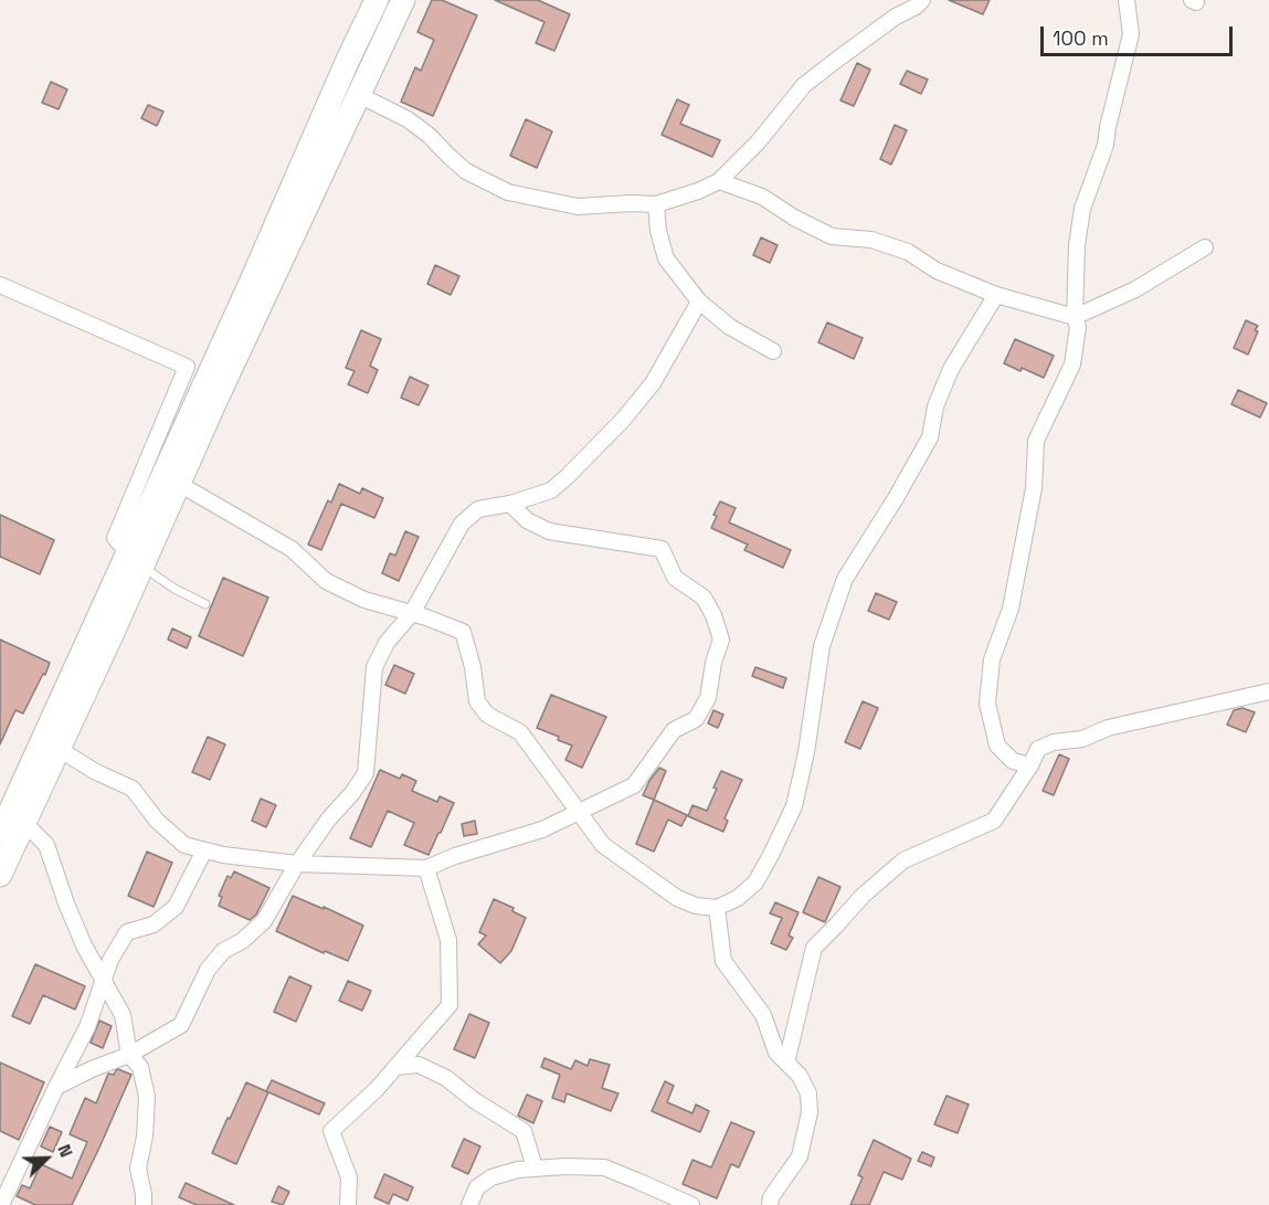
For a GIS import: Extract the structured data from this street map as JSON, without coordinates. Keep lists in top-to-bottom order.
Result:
{
  "scale_bar": "100 m",
  "north": "top right"
}
